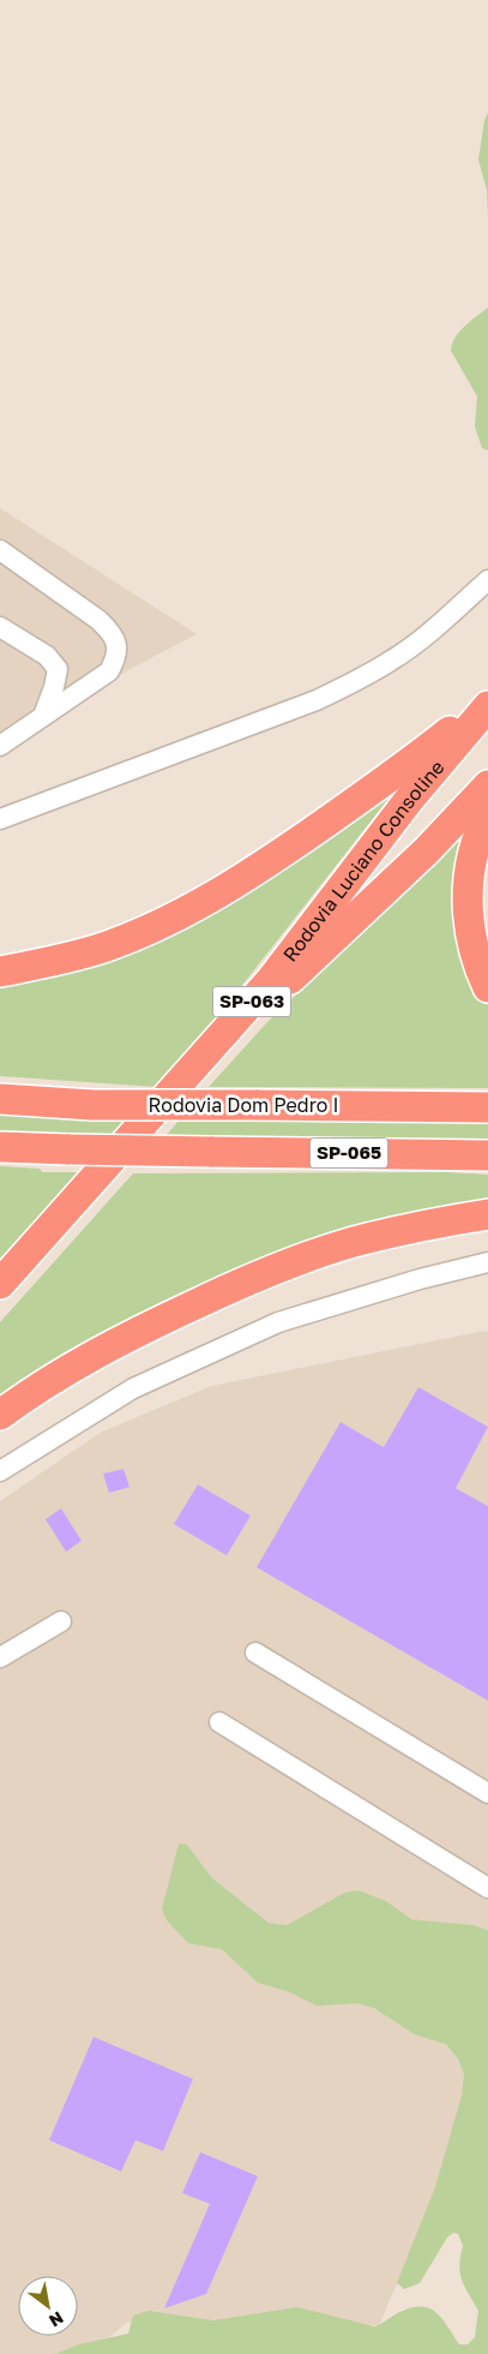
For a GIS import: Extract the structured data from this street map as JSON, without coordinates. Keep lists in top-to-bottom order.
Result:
{
  "streets": {
    "highway": [
      "Rodovia Luciano Consoline",
      "SP-063",
      "Rodovia Dom Pedro I",
      "SP-065"
    ]
  },
  "north": "bottom right"
}
